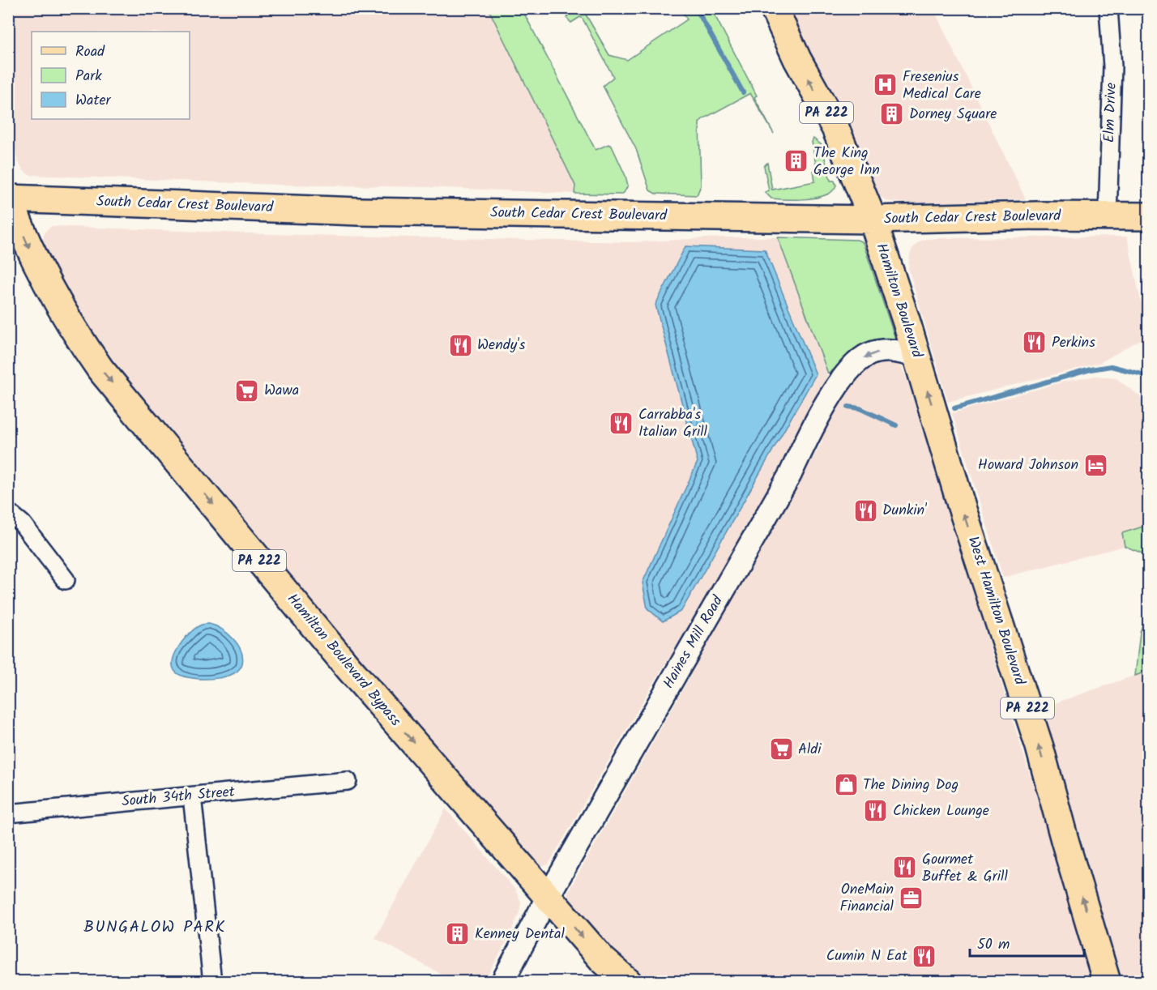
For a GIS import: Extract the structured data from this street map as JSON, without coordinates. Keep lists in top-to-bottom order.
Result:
{
  "streets": {
    "main road": [
      "PA 222",
      "South Cedar Crest Boulevard",
      "Hamilton Boulevard",
      "West Hamilton Boulevard",
      "Hamilton Boulevard Bypass"
    ],
    "street": ["Elm Drive", "Haines Mill Road", "South 34th Street"]
  },
  "crossings": [
    ["Elm Drive", "South Cedar Crest Boulevard"],
    ["South Cedar Crest Boulevard", "Hamilton Boulevard"],
    ["South Cedar Crest Boulevard", "Hamilton Boulevard Bypass"],
    ["Hamilton Boulevard", "West Hamilton Boulevard"],
    ["Hamilton Boulevard", "Haines Mill Road"],
    ["Haines Mill Road", "Hamilton Boulevard Bypass"]
  ],
  "one_way": [
    "Hamilton Boulevard",
    "West Hamilton Boulevard",
    "Haines Mill Road",
    "Hamilton Boulevard Bypass"
  ],
  "districts": ["BUNGALOW PARK"],
  "places": {
    "hospital": ["Fresenius Medical Care"],
    "building": ["Dorney Square", "The King George Inn", "Kenney Dental"],
    "restaurant": [
      "Perkins",
      "Wendy's",
      "Carrabba's Italian Grill",
      "Dunkin'",
      "Chicken Lounge",
      "Gourmet Buffet & Grill",
      "Cumin N Eat"
    ],
    "supermarket": ["Wawa", "Aldi"],
    "hotel": ["Howard Johnson"],
    "shop": ["The Dining Dog"],
    "office": ["OneMain Financial"]
  },
  "legend": ["Road", "Park", "Water"],
  "scale_bar": "50 m"
}
